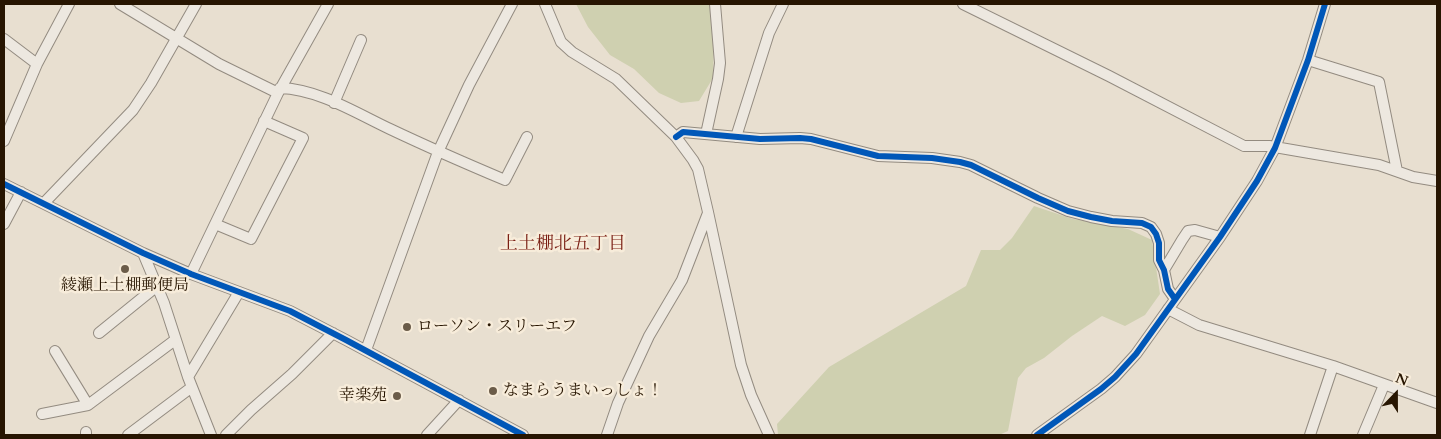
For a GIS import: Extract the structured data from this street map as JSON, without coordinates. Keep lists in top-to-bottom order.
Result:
{
  "districts": ["上土棚北五丁目"],
  "places": [
    "綾瀬上土棚郵便局",
    "ローソン・スリーエフ",
    "なまらうまいっしょ！",
    "幸楽苑"
  ],
  "north": "top"
}
